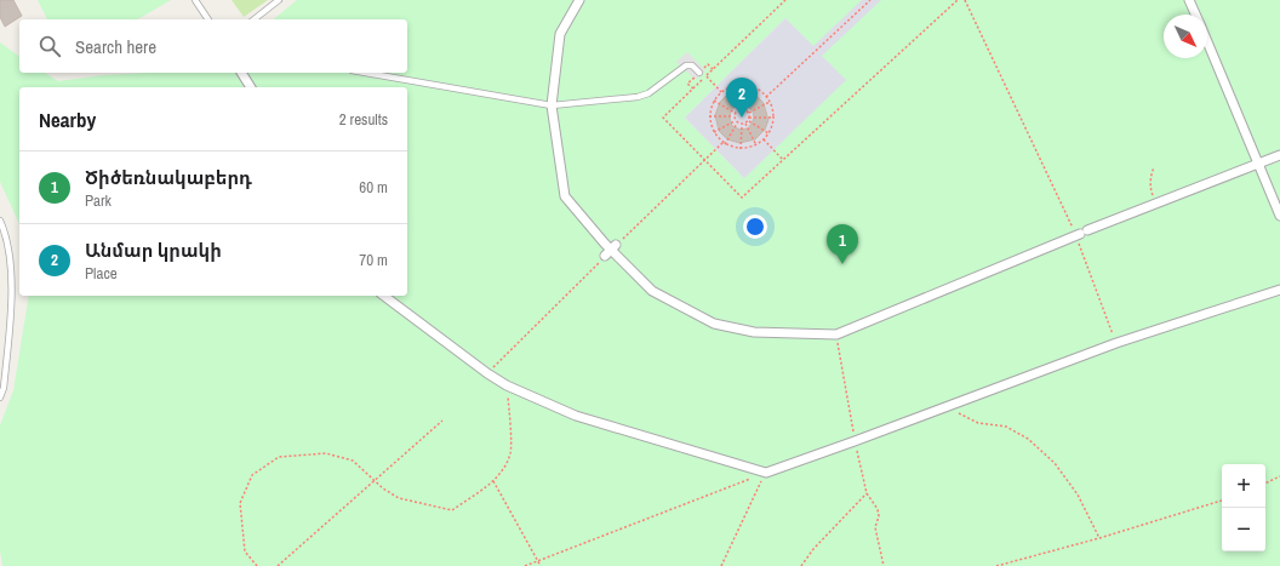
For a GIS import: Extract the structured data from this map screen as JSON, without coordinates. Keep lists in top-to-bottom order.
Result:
{
  "north": "bottom right",
  "page": {
    "search": "Search here",
    "pins": ["2", "1"],
    "heading": ["Nearby", "2 results"],
    "list": [
      {
        "mark": "1",
        "name": "Ծիծեռնակաբերդ",
        "note": "Park",
        "value": "60 m"
      },
      {
        "mark": "2",
        "name": "Անմար կրակի",
        "note": "Place",
        "value": "70 m"
      }
    ],
    "map_buttons": ["+", "−"]
  }
}
